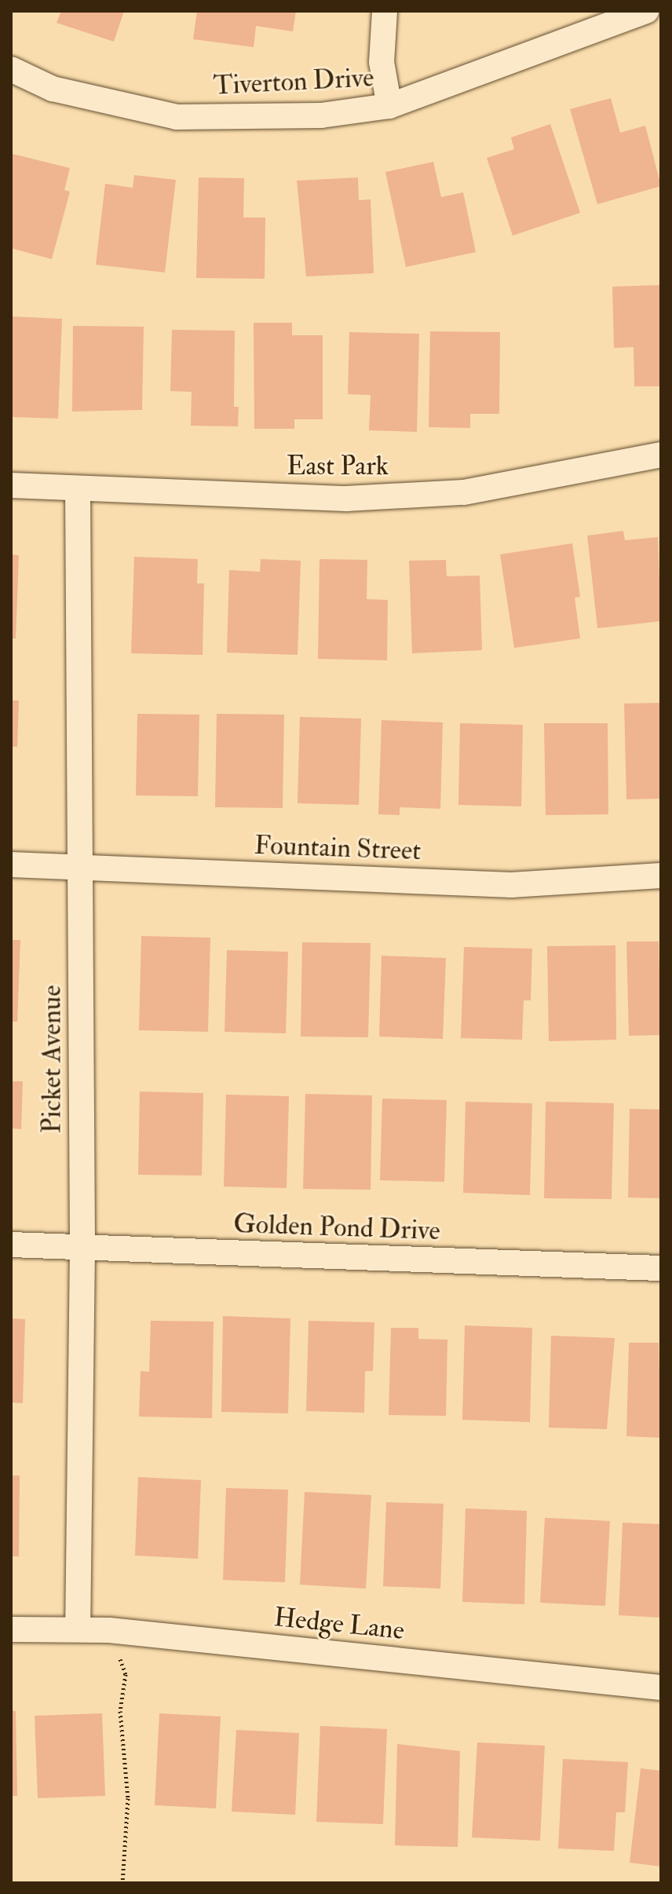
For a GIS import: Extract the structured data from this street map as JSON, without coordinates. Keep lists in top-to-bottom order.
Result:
{
  "streets": {
    "street": [
      "Tiverton Drive",
      "East Park",
      "Fountain Street",
      "Picket Avenue",
      "Golden Pond Drive",
      "Hedge Lane"
    ]
  },
  "crossings": [
    ["East Park", "Picket Avenue"],
    ["Fountain Street", "Picket Avenue"],
    ["Picket Avenue", "Golden Pond Drive"],
    ["Picket Avenue", "Hedge Lane"]
  ]
}
